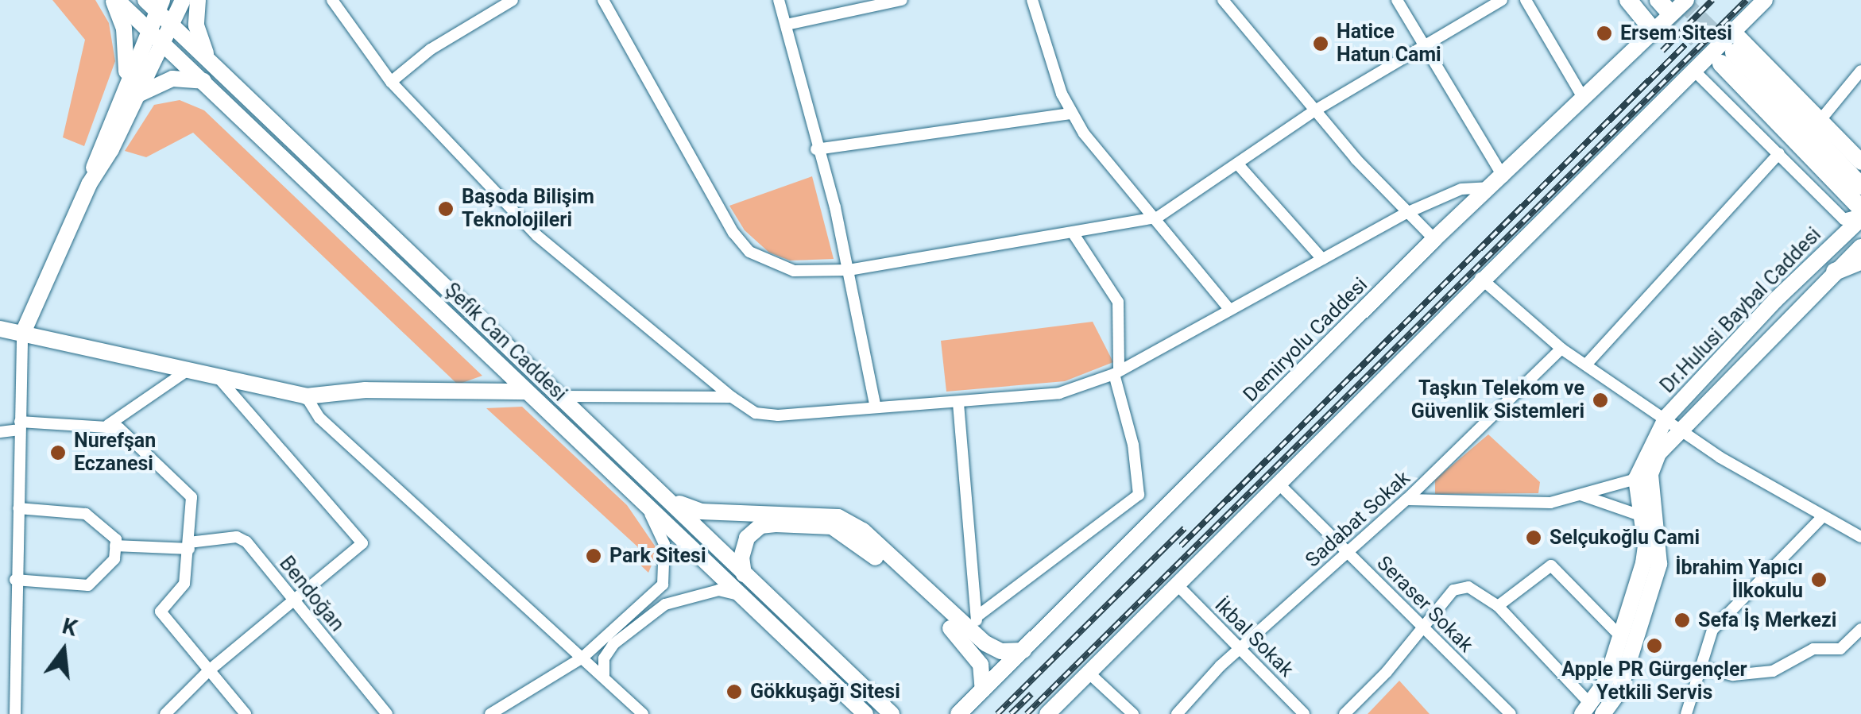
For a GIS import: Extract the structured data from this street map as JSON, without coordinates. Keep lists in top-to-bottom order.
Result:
{
  "streets": {
    "main road": ["Dr.Hulusi Baybal Caddesi", "Demiryolu Caddesi", "Şefik Can Caddesi"],
    "street": [
      "Sadabat Sokak",
      "Bendoğan",
      "Seraser Sokak",
      "İkbal Sokak"
    ]
  },
  "crossings": [
    ["Sadabat Sokak", "Seraser Sokak"],
    ["Sadabat Sokak", "İkbal Sokak"]
  ],
  "places": [
    "Ersem Sitesi",
    "Hatice Hatun Cami",
    "Başoda Bilişim Teknolojileri",
    "Taşkın Telekom ve Güvenlik Sistemleri",
    "Nurefşan Eczanesi",
    "Selçukoğlu Cami",
    "Park Sitesi",
    "İbrahim Yapıcı İlkokulu",
    "Sefa İş Merkezi",
    "Apple PR Gürgençler Yetkili Servis",
    "Gökkuşağı Sitesi"
  ],
  "north": "top"
}
